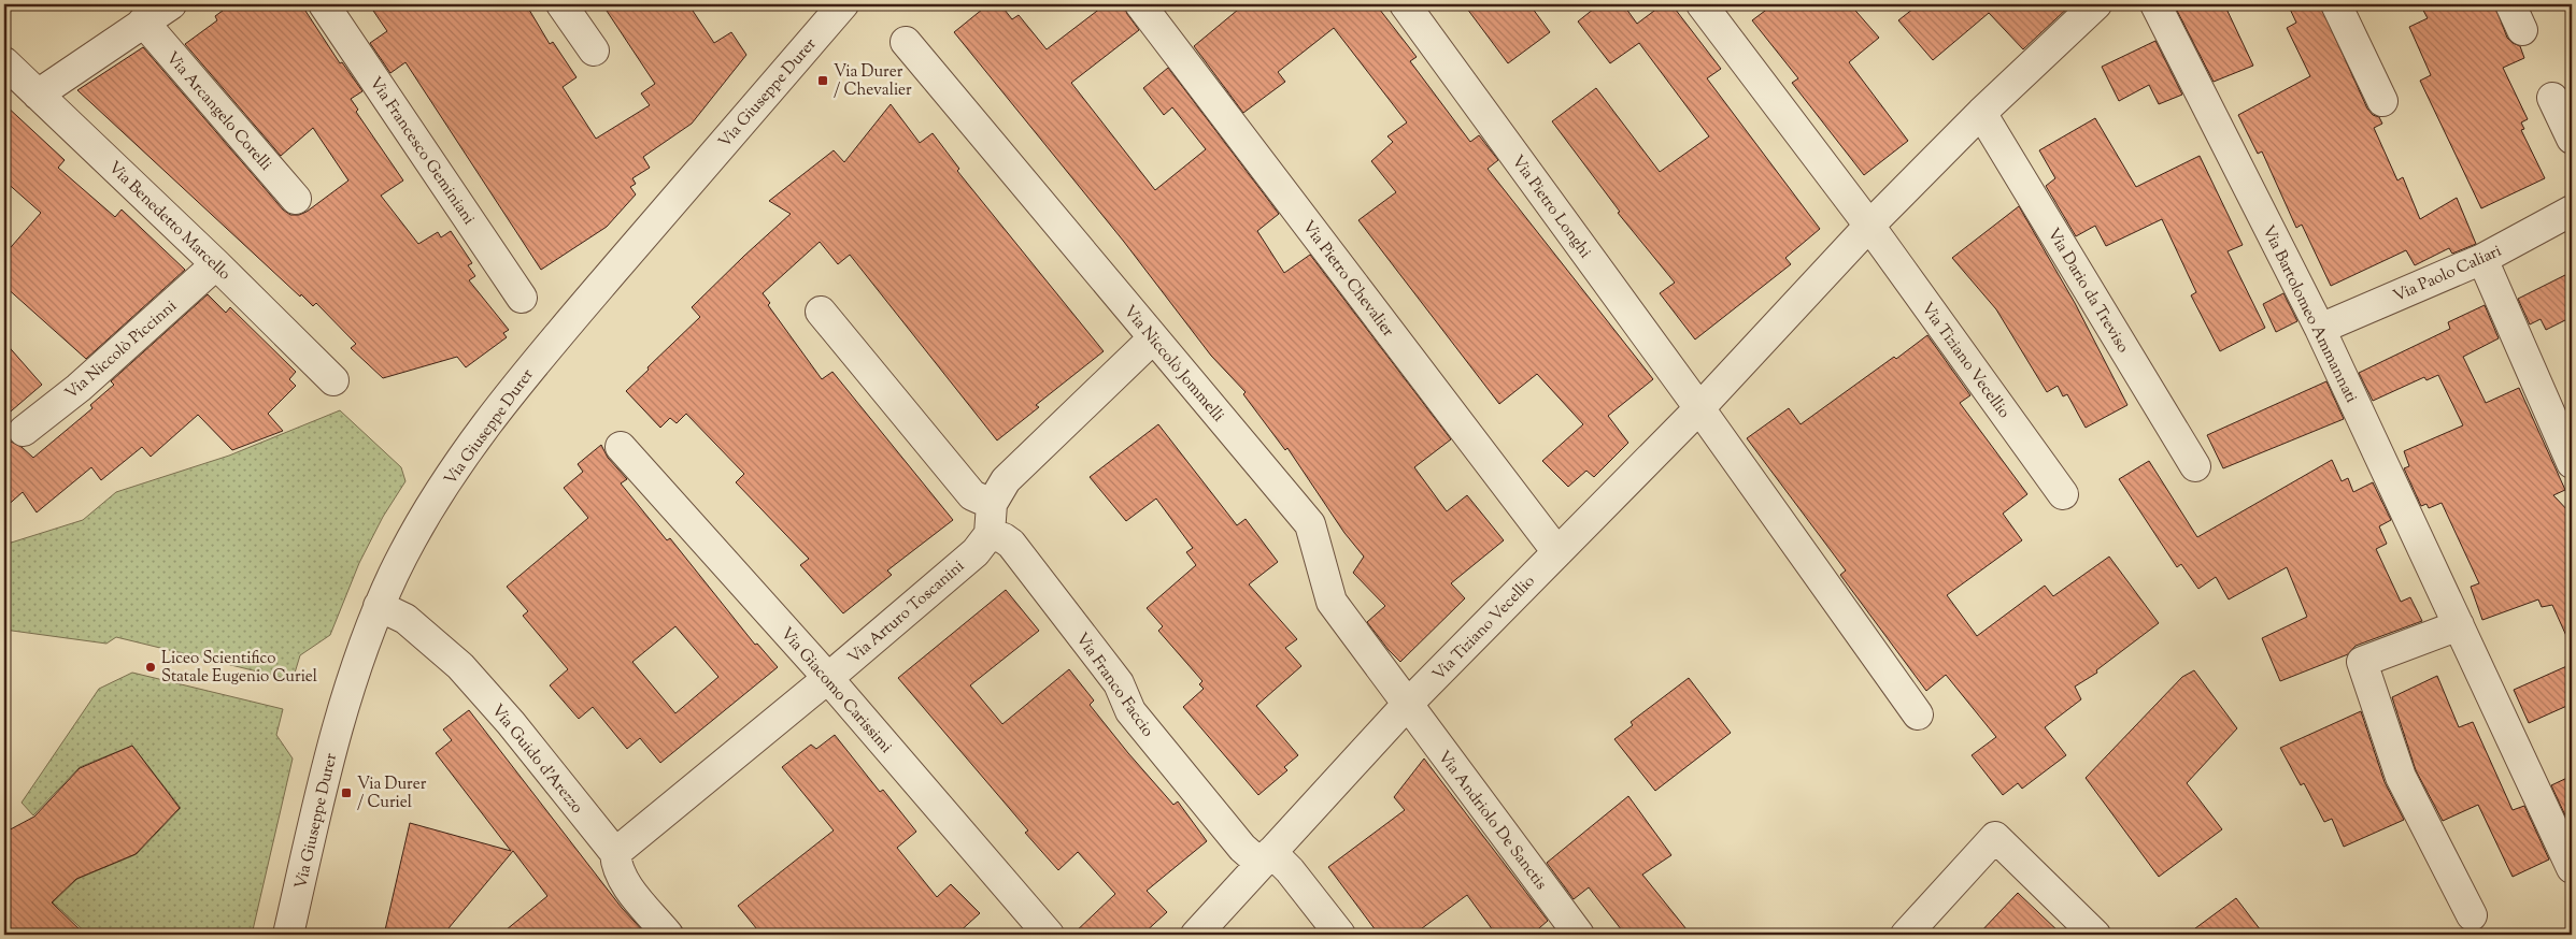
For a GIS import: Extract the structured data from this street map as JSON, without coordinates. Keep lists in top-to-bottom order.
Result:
{
  "streets": {
    "street": [
      "Via Giuseppe Durer",
      "Via Arcangelo Corelli",
      "Via Francesco Geminiani",
      "Via Pietro Longhi",
      "Via Benedetto Marcello",
      "Via Paolo Caliari",
      "Via Pietro Chevalier",
      "Via Dario da Treviso",
      "Via Bartolomeo Ammannati",
      "Via Niccolò Piccinni",
      "Via Tiziano Vecellio",
      "Via Niccolò Jommelli",
      "Via Arturo Toscanini",
      "Via Franco Faccio",
      "Via Giacomo Carissimi",
      "Via Guido d'Arezzo",
      "Via Andriolo De Sanctis"
    ]
  },
  "crossings": [
    ["Via Giuseppe Durer", "Via Guido d'Arezzo"],
    ["Via Pietro Longhi", "Via Tiziano Vecellio"],
    ["Via Benedetto Marcello", "Via Niccolò Piccinni"],
    ["Via Paolo Caliari", "Via Bartolomeo Ammannati"],
    ["Via Pietro Chevalier", "Via Tiziano Vecellio"],
    ["Via Dario da Treviso", "Via Tiziano Vecellio"],
    ["Via Tiziano Vecellio", "Via Niccolò Jommelli"],
    ["Via Tiziano Vecellio", "Via Franco Faccio"],
    ["Via Tiziano Vecellio", "Via Andriolo De Sanctis"],
    ["Via Niccolò Jommelli", "Via Andriolo De Sanctis"],
    ["Via Arturo Toscanini", "Via Franco Faccio"],
    ["Via Arturo Toscanini", "Via Giacomo Carissimi"],
    ["Via Arturo Toscanini", "Via Guido d'Arezzo"]
  ],
  "places": {
    "transit": ["Via Durer / Chevalier", "Via Durer / Curiel"],
    "other": ["Liceo Scientifico Statale Eugenio Curiel"]
  }
}
